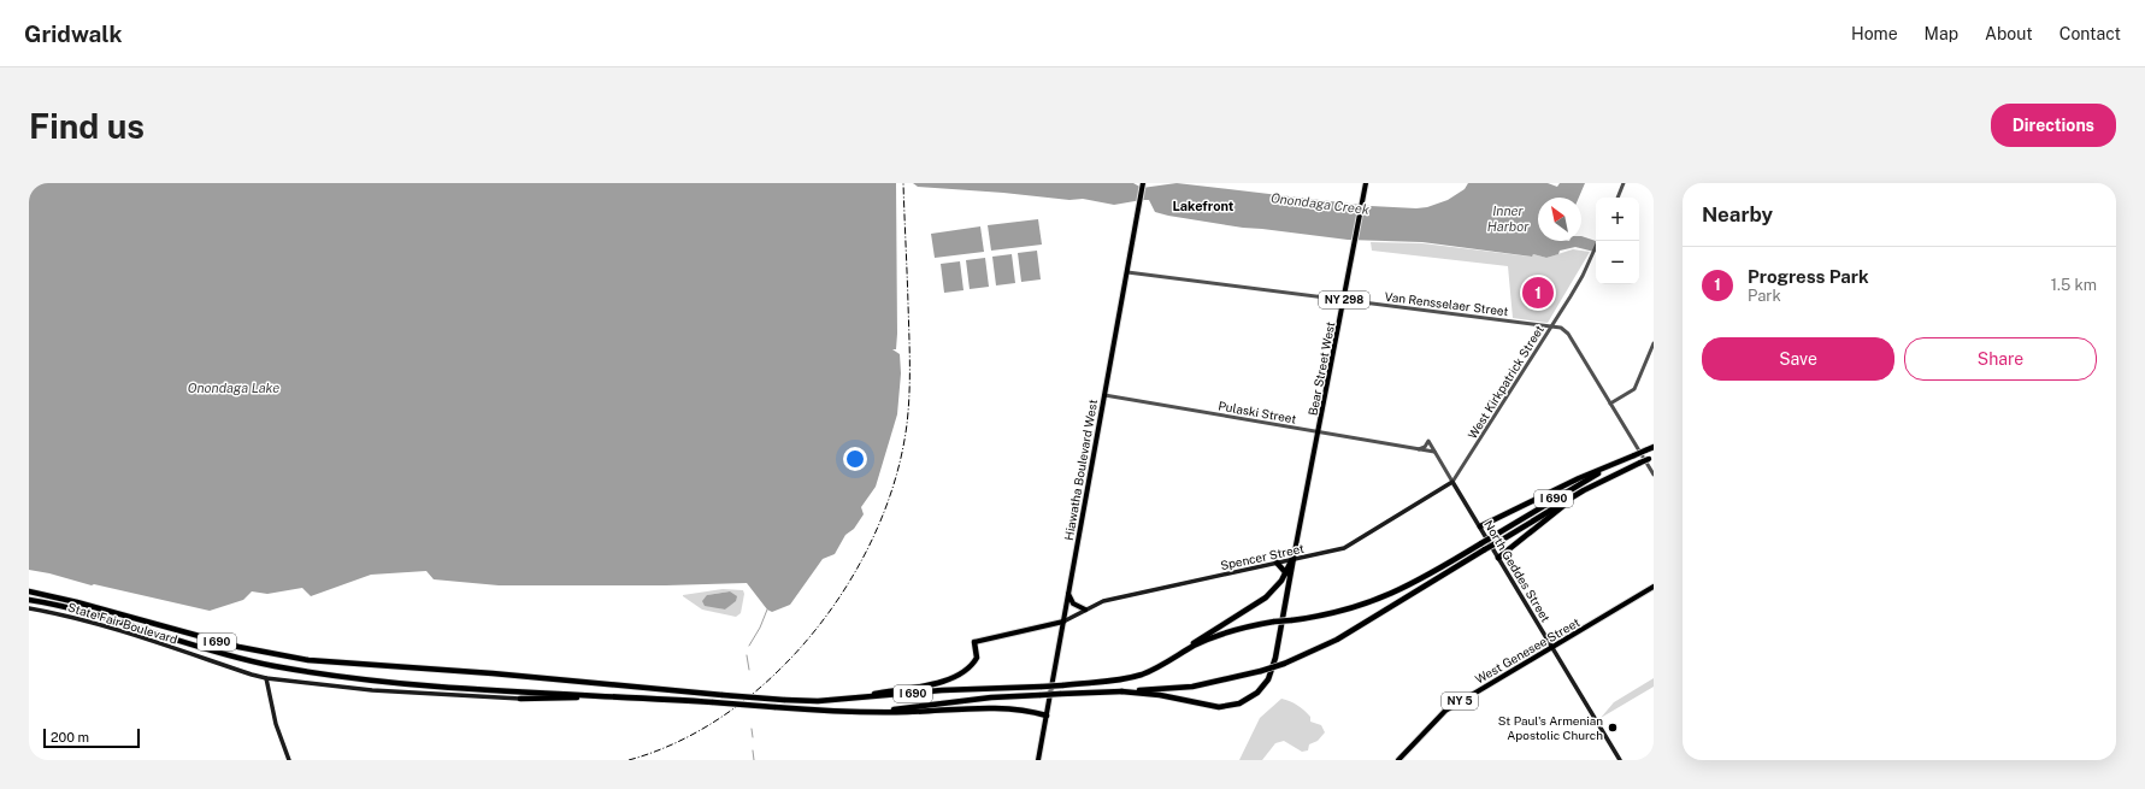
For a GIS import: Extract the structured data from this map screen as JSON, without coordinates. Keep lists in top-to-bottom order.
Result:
{
  "streets": {
    "highway": ["I 690"],
    "main road": [
      "NY 298",
      "Bear Street West",
      "Hiawatha Boulevard West",
      "Spencer Street",
      "North Geddes Street",
      "State Fair Boulevard",
      "West Genesee Street",
      "NY 5"
    ],
    "street": ["Van Rensselaer Street", "West Kirkpatrick Street", "Pulaski Street"]
  },
  "crossings": [
    ["Van Rensselaer Street", "Bear Street West"],
    ["Van Rensselaer Street", "West Kirkpatrick Street"],
    ["Van Rensselaer Street", "Hiawatha Boulevard West"],
    ["Bear Street West", "Pulaski Street"],
    ["Bear Street West", "Spencer Street"],
    ["West Kirkpatrick Street", "Spencer Street"],
    ["West Kirkpatrick Street", "North Geddes Street"],
    ["Pulaski Street", "Hiawatha Boulevard West"],
    ["Pulaski Street", "North Geddes Street"],
    ["Hiawatha Boulevard West", "Spencer Street"],
    ["Spencer Street", "North Geddes Street"],
    ["North Geddes Street", "West Genesee Street"]
  ],
  "districts": ["Lakefront"],
  "water": ["Onondaga Creek", "Inner Harbor", "Onondaga Lake"],
  "places": ["St Paul's Armenian Apostolic Church"],
  "scale_bar": "200 m",
  "north": "top left",
  "page": {
    "header": "Gridwalk",
    "nav": [
      "Home",
      "Map",
      "About",
      "Contact"
    ],
    "buttons": [
      "Directions",
      ["Save", "Share"]
    ],
    "title": "Find us",
    "heading": "Nearby",
    "map_buttons": ["+", "−"],
    "list": [
      {
        "mark": "1",
        "name": "Progress Park",
        "note": "Park",
        "value": "1.5 km"
      }
    ],
    "pins": "1",
    "scale": "200 m"
  }
}
